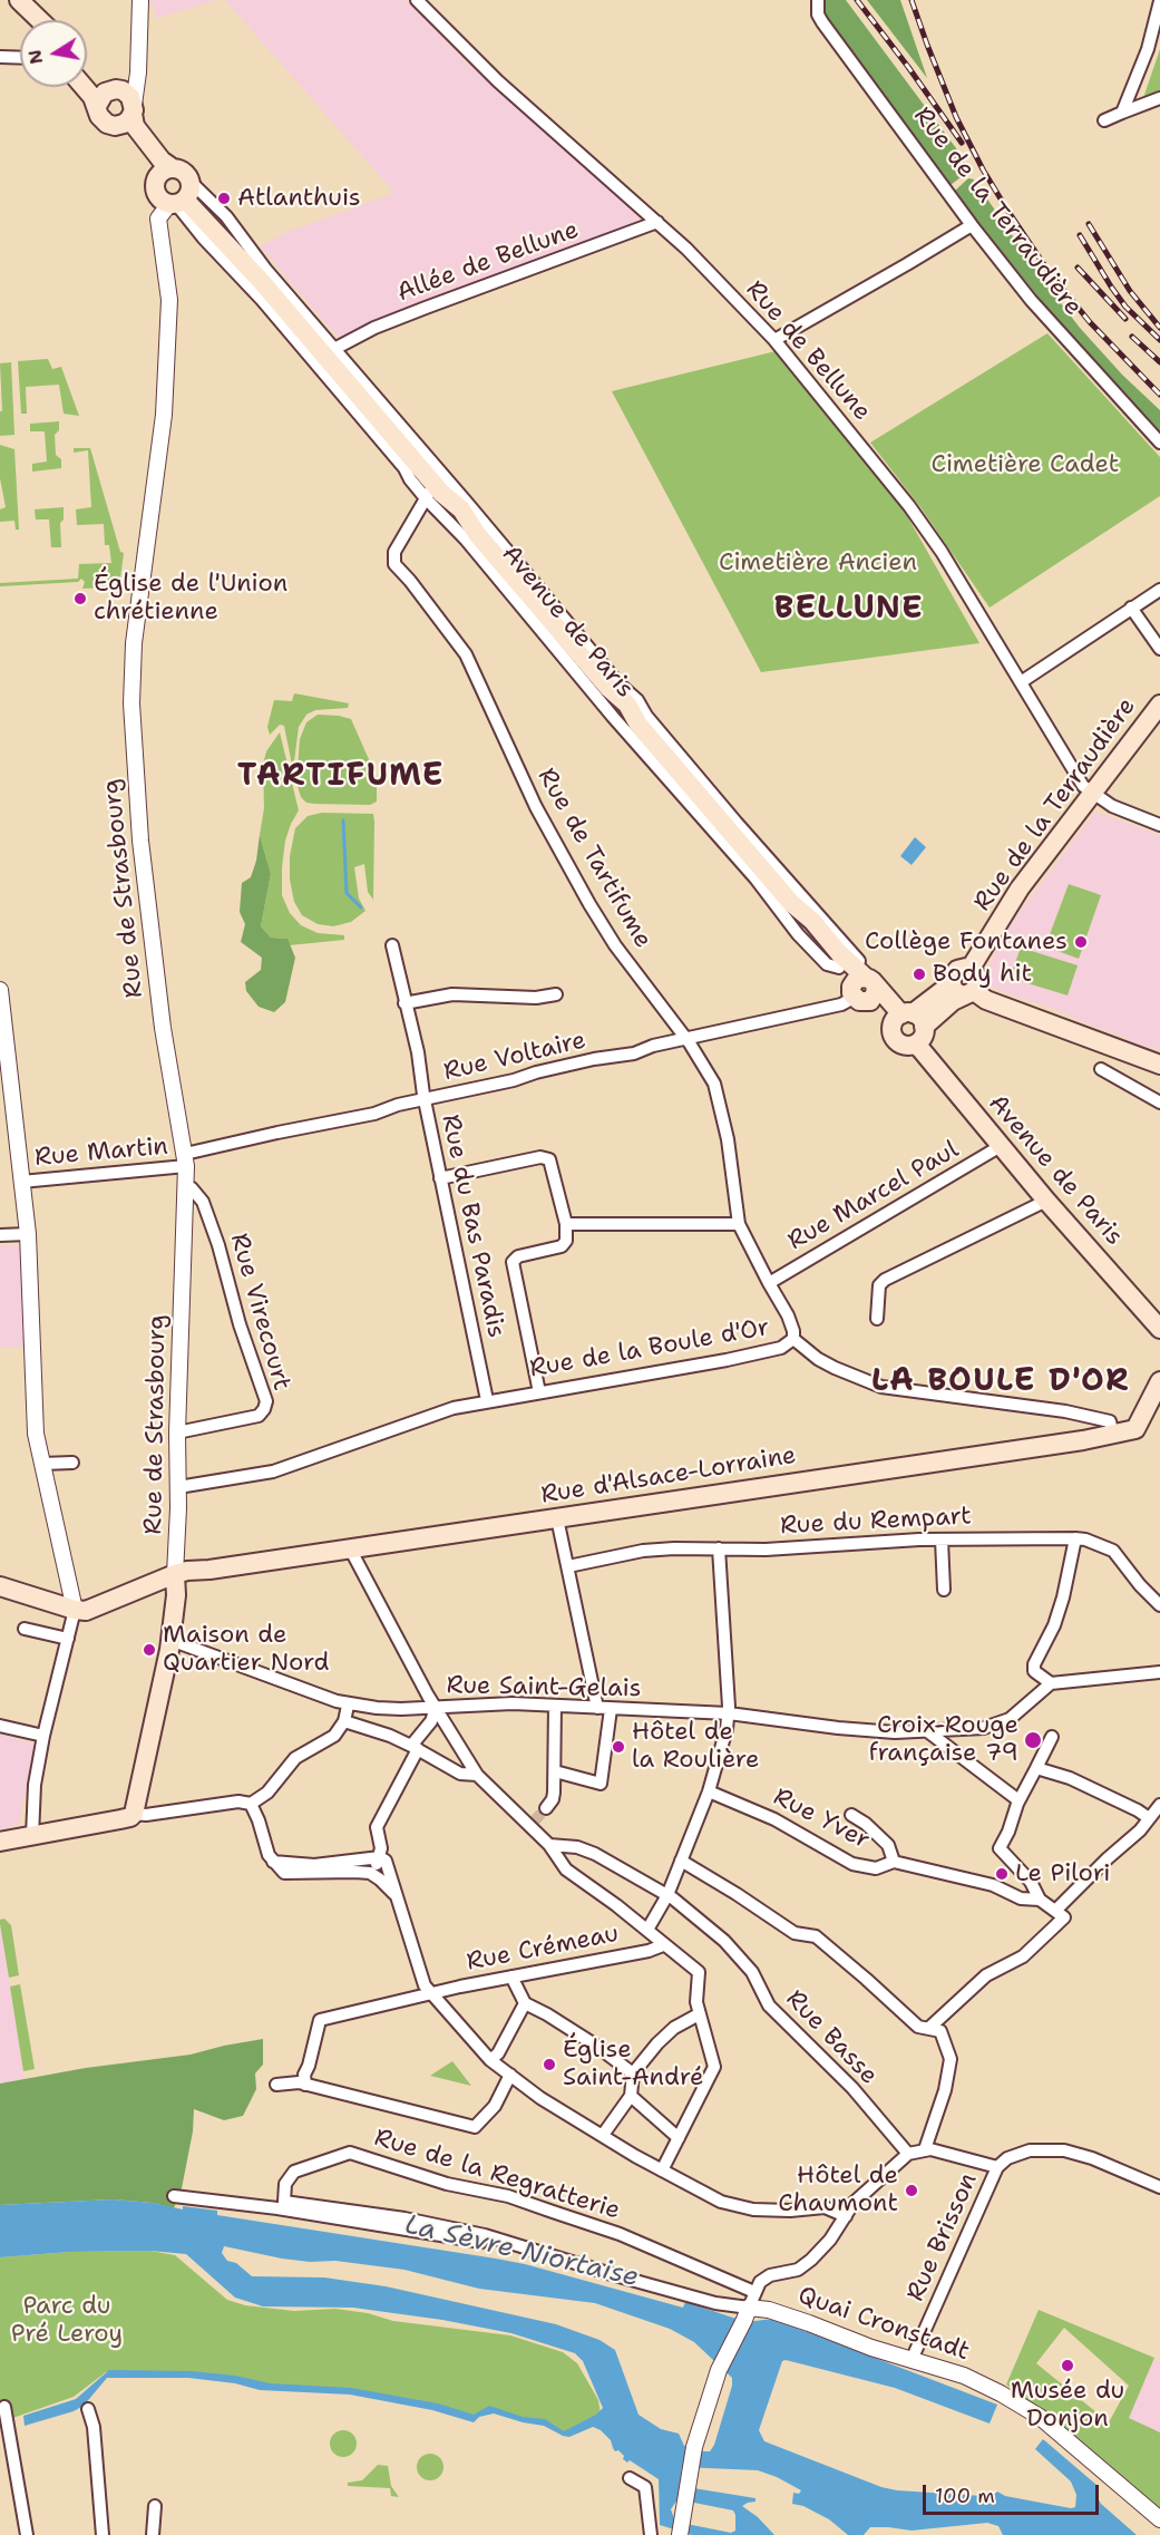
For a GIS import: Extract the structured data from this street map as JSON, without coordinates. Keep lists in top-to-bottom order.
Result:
{
  "streets": {
    "main road": ["Rue de la Terraudière", "Avenue de Paris", "Rue d'Alsace-Lorraine"],
    "street": [
      "Allée de Bellune",
      "Rue de Bellune",
      "Rue de Tartifume",
      "Rue de Strasbourg",
      "Rue Voltaire",
      "Rue Martin",
      "Rue Marcel Paul",
      "Rue du Bas Paradis",
      "Rue Virecourt",
      "Rue de la Boule d'Or",
      "Rue du Rempart",
      "Rue Saint-Gelais",
      "Rue Yver",
      "Rue Crémeau",
      "Rue Basse",
      "Rue de la Regratterie",
      "Rue Brisson",
      "Quai Cronstadt"
    ]
  },
  "crossings": [
    ["Rue de la Terraudière", "Rue de Bellune"],
    ["Allée de Bellune", "Rue de Bellune"],
    ["Allée de Bellune", "Avenue de Paris"],
    ["Avenue de Paris", "Rue de Tartifume"],
    ["Avenue de Paris", "Rue de Strasbourg"],
    ["Avenue de Paris", "Rue Voltaire"],
    ["Avenue de Paris", "Rue Marcel Paul"],
    ["Rue de Tartifume", "Rue Voltaire"],
    ["Rue de Tartifume", "Rue Marcel Paul"],
    ["Rue de Tartifume", "Rue de la Boule d'Or"],
    ["Rue de Strasbourg", "Rue Voltaire"],
    ["Rue de Strasbourg", "Rue Martin"],
    ["Rue de Strasbourg", "Rue Virecourt"],
    ["Rue de Strasbourg", "Rue de la Boule d'Or"],
    ["Rue de Strasbourg", "Rue d'Alsace-Lorraine"],
    ["Rue Voltaire", "Rue Martin"],
    ["Rue Voltaire", "Rue du Bas Paradis"],
    ["Rue du Bas Paradis", "Rue de la Boule d'Or"],
    ["Rue de la Boule d'Or", "Rue d'Alsace-Lorraine"],
    ["Rue Brisson", "Quai Cronstadt"]
  ],
  "districts": ["BELLUNE", "TARTIFUME", "LA BOULE D'OR"],
  "water": ["La Sèvre Niortaise"],
  "parks": ["Cimetière Cadet", "Cimetière Ancien", "Parc du Pré Leroy"],
  "places": [
    "Atlanthuis",
    "Église de l'Union chrétienne",
    "Collège Fontanes",
    "Body hit",
    "Maison de Quartier Nord",
    "Croix-Rouge française 79",
    "Hôtel de la Roulière",
    "Le Pilori",
    "Église Saint-André",
    "Hôtel de Chaumont",
    "Musée du Donjon"
  ],
  "scale_bar": "100 m",
  "north": "left"
}
